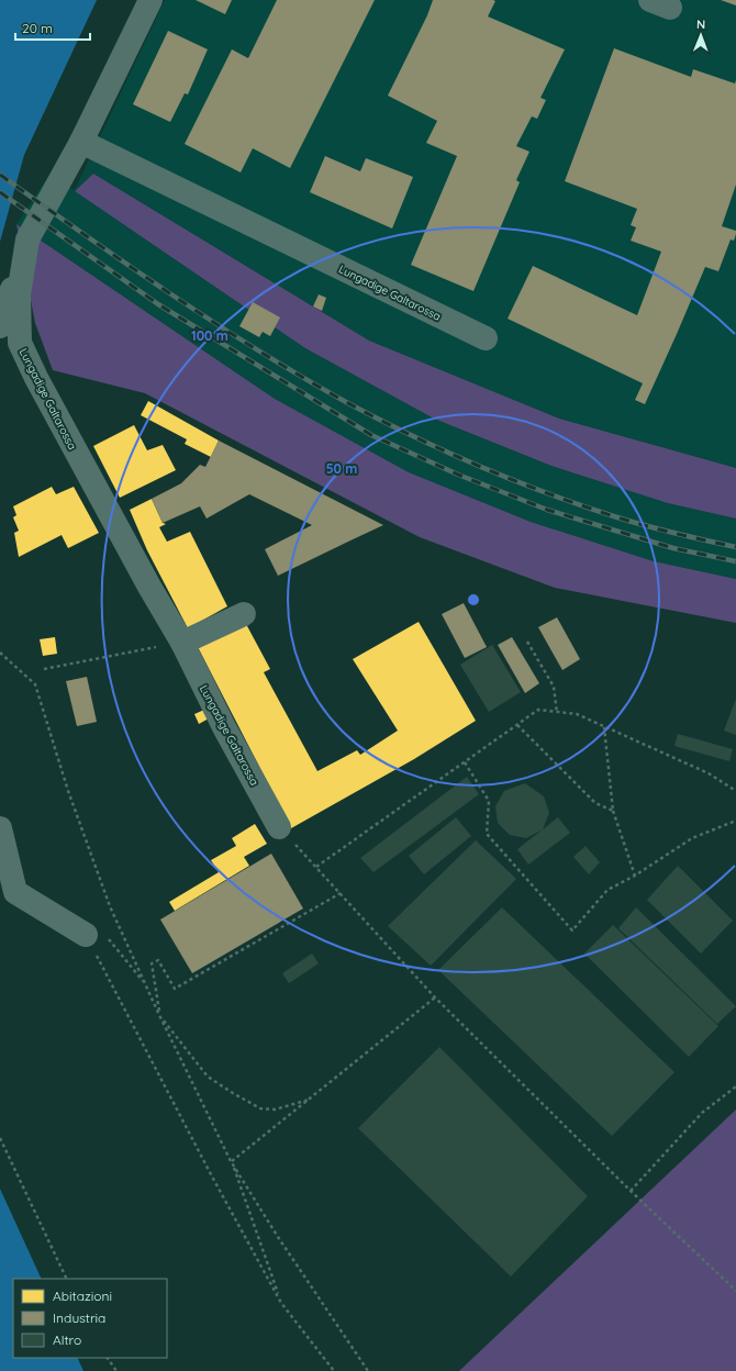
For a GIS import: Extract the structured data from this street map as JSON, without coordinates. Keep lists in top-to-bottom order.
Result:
{
  "streets": {
    "street": ["Lungadige Galtarossa"]
  },
  "legend": ["Abitazioni", "Industria", "Altro"],
  "scale_bar": "20 m",
  "north": "top",
  "rings": ["100 m", "50 m"]
}
